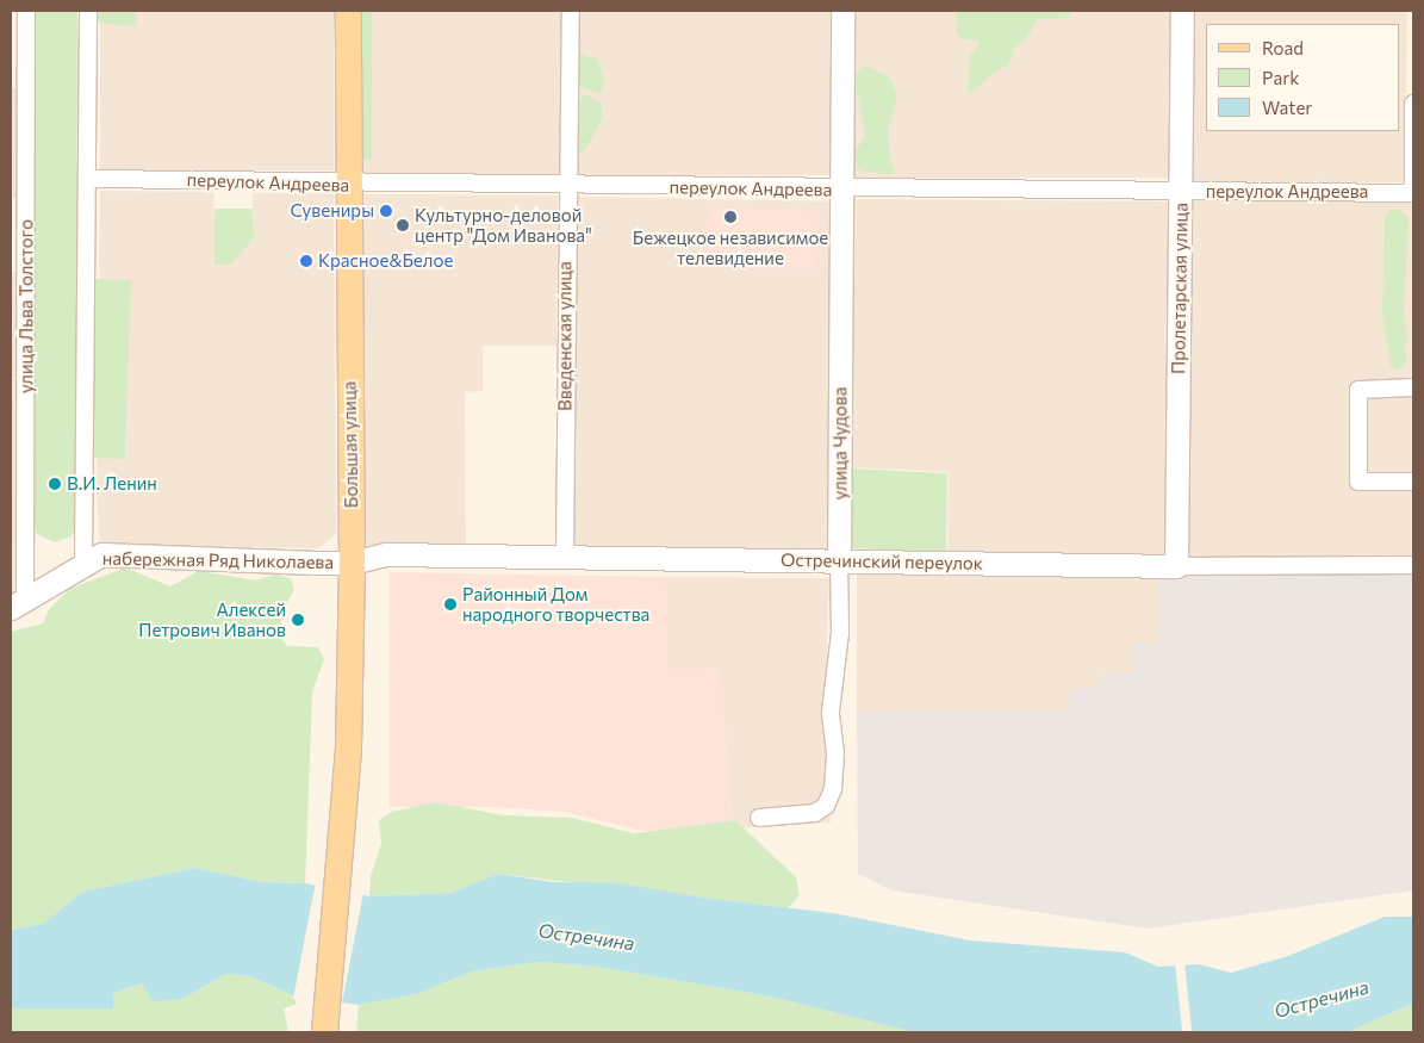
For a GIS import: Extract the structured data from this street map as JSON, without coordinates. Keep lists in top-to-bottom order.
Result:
{
  "streets": {
    "main road": ["Большая улица"],
    "street": [
      "переулок Андреева",
      "Пролетарская улица",
      "улица Льва Толстого",
      "Введенская улица",
      "улица Чудова",
      "набережная Ряд Николаева",
      "Остречинский переулок"
    ]
  },
  "crossings": [
    ["переулок Андреева", "Пролетарская улица"],
    ["переулок Андреева", "Введенская улица"],
    ["переулок Андреева", "улица Чудова"],
    ["переулок Андреева", "Большая улица"],
    ["Пролетарская улица", "Остречинский переулок"],
    ["улица Льва Толстого", "набережная Ряд Николаева"],
    ["Введенская улица", "Остречинский переулок"],
    ["улица Чудова", "Остречинский переулок"],
    ["Большая улица", "набережная Ряд Николаева"],
    ["Большая улица", "Остречинский переулок"],
    ["набережная Ряд Николаева", "Остречинский переулок"]
  ],
  "water": ["Остречина"],
  "places": [
    "Сувениры",
    "Бежецкое независимое телевидение",
    "Культурно-деловой центр \"Дом Иванова\"",
    "Красное&Белое",
    "В.И. Ленин",
    "Районный Дом народного творчества",
    "Алексей Петрович Иванов"
  ],
  "legend": ["Road", "Park", "Water"]
}
